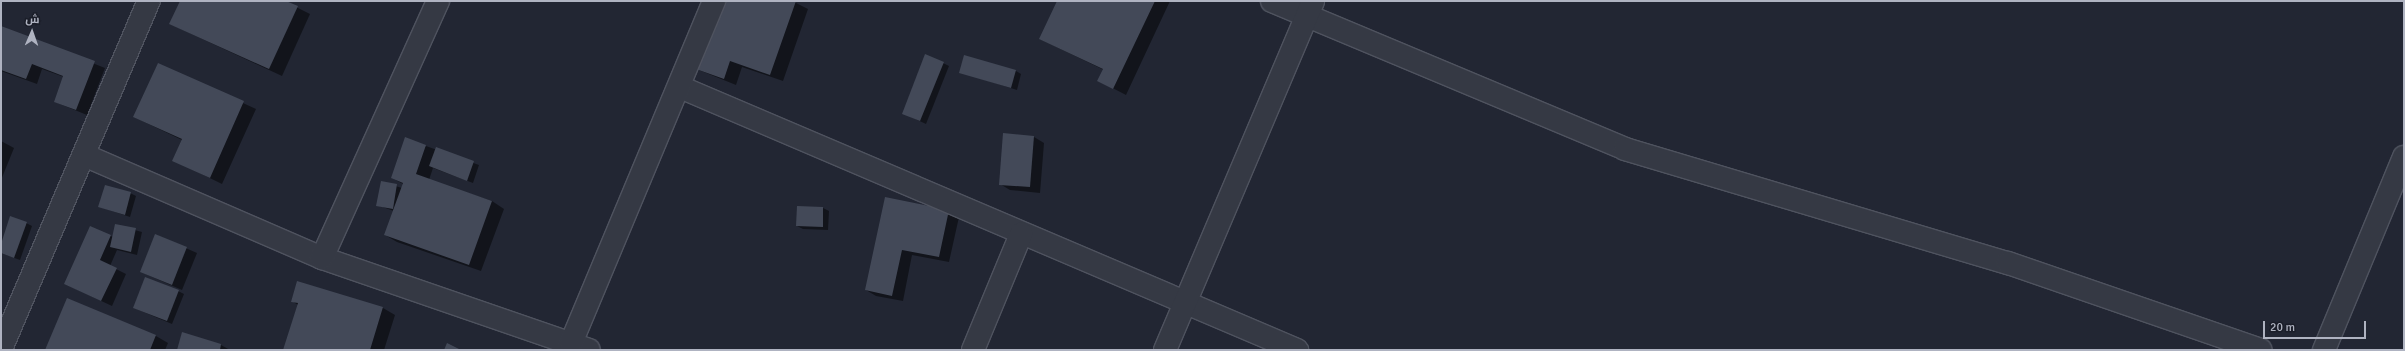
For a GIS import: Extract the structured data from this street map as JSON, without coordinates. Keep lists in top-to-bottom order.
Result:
{
  "scale_bar": "20 m",
  "north": "top"
}
